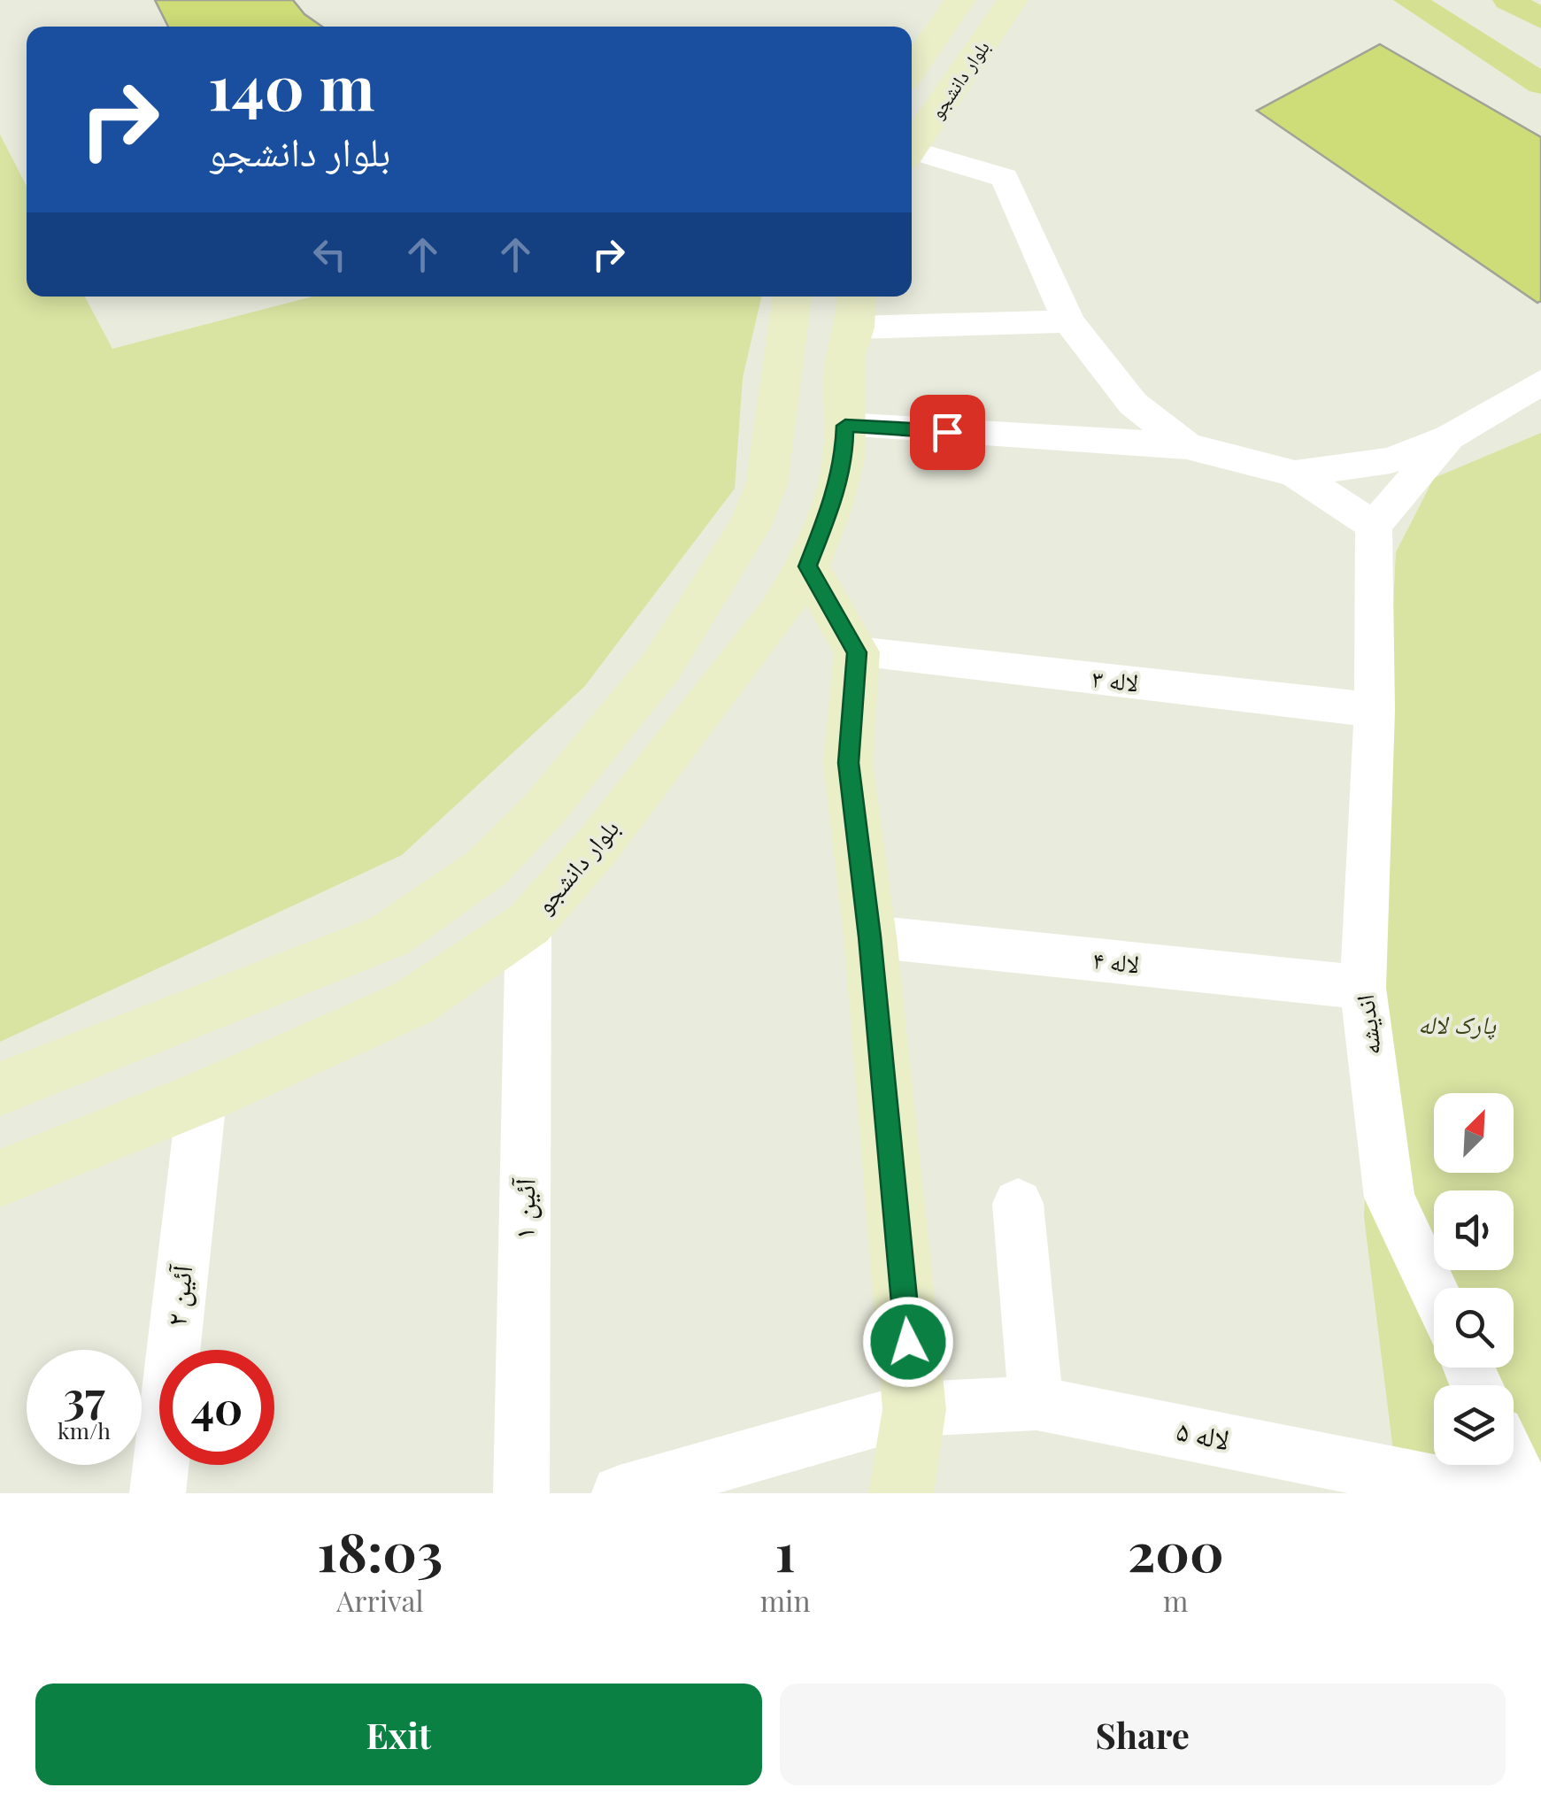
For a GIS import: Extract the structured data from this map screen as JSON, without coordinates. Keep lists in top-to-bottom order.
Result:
{
  "streets": {
    "main road": ["بلوار دانشجو"],
    "street": [
      "لاله ۳",
      "لاله ۴",
      "اندیشه",
      "آئین ۱",
      "آئین ۲",
      "لاله ۵"
    ]
  },
  "crossings": [
    ["بلوار دانشجو", "آئین ۱"],
    ["بلوار دانشجو", "آئین ۲"],
    ["لاله ۳", "اندیشه"],
    ["لاله ۴", "اندیشه"]
  ],
  "parks": ["پارک لاله"],
  "north": "top right",
  "page": {
    "turn": ["140 m", "بلوار دانشجو"],
    "speed": "37 km/h",
    "limit": "40",
    "eta": [
      "18:03",
      "Arrival",
      "1",
      "min",
      "200",
      "m"
    ],
    "buttons": ["Exit", "Share"]
  }
}
